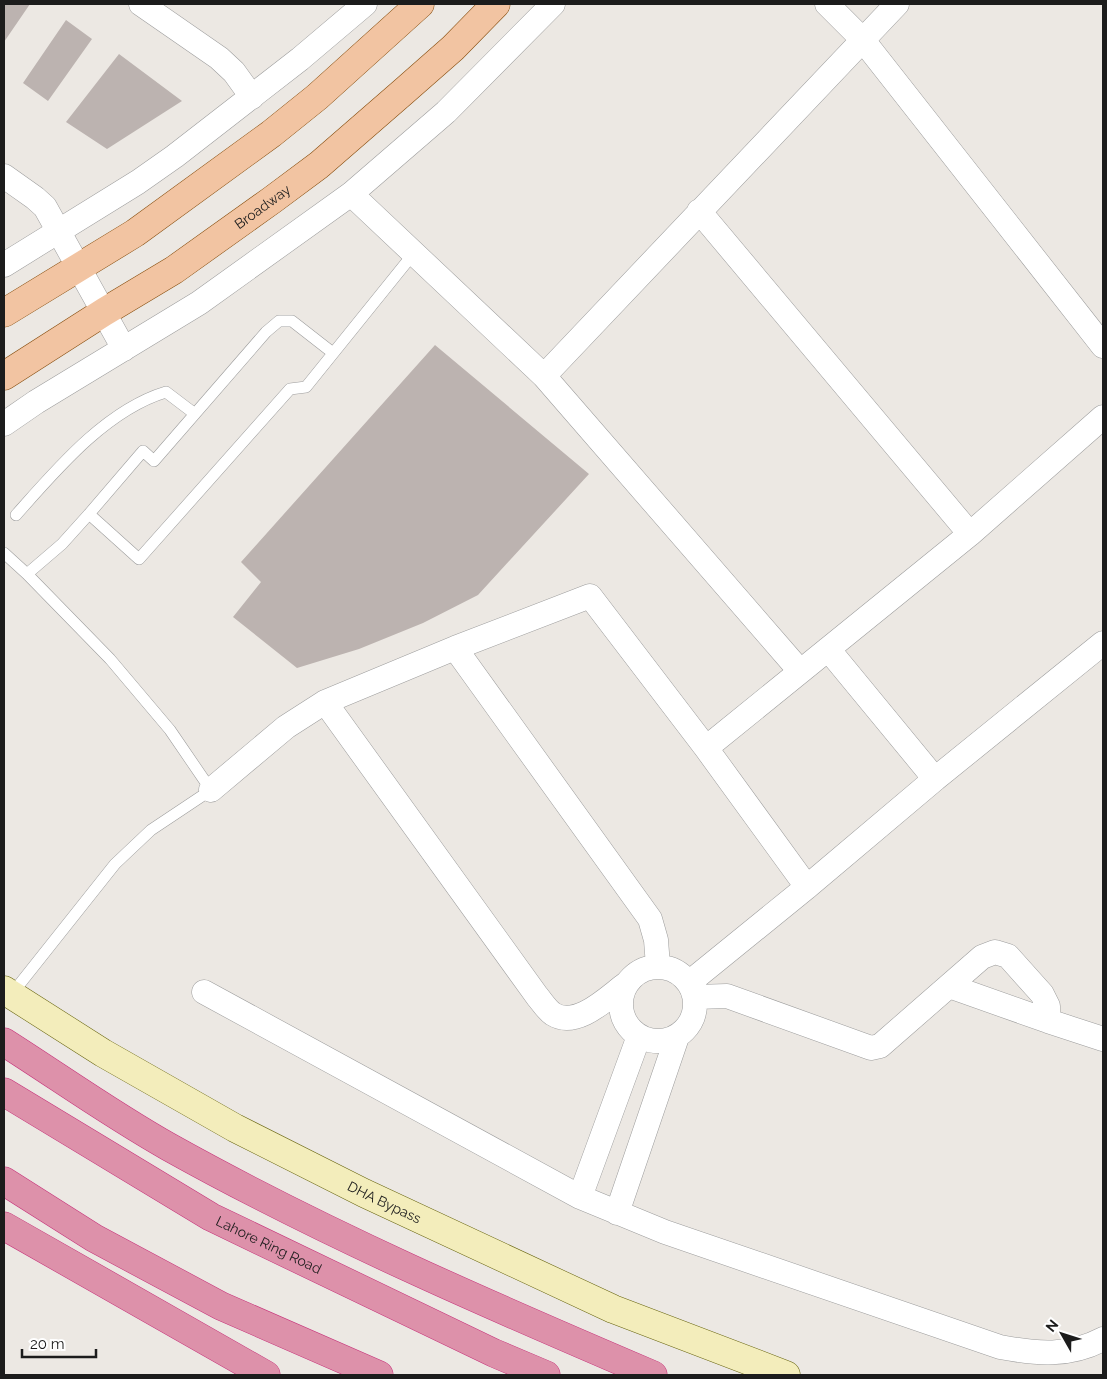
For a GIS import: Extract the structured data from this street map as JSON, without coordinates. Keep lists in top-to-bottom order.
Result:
{
  "streets": {
    "highway": ["Lahore Ring Road"],
    "main road": ["Broadway", "DHA Bypass"]
  },
  "scale_bar": "20 m",
  "north": "top left"
}
